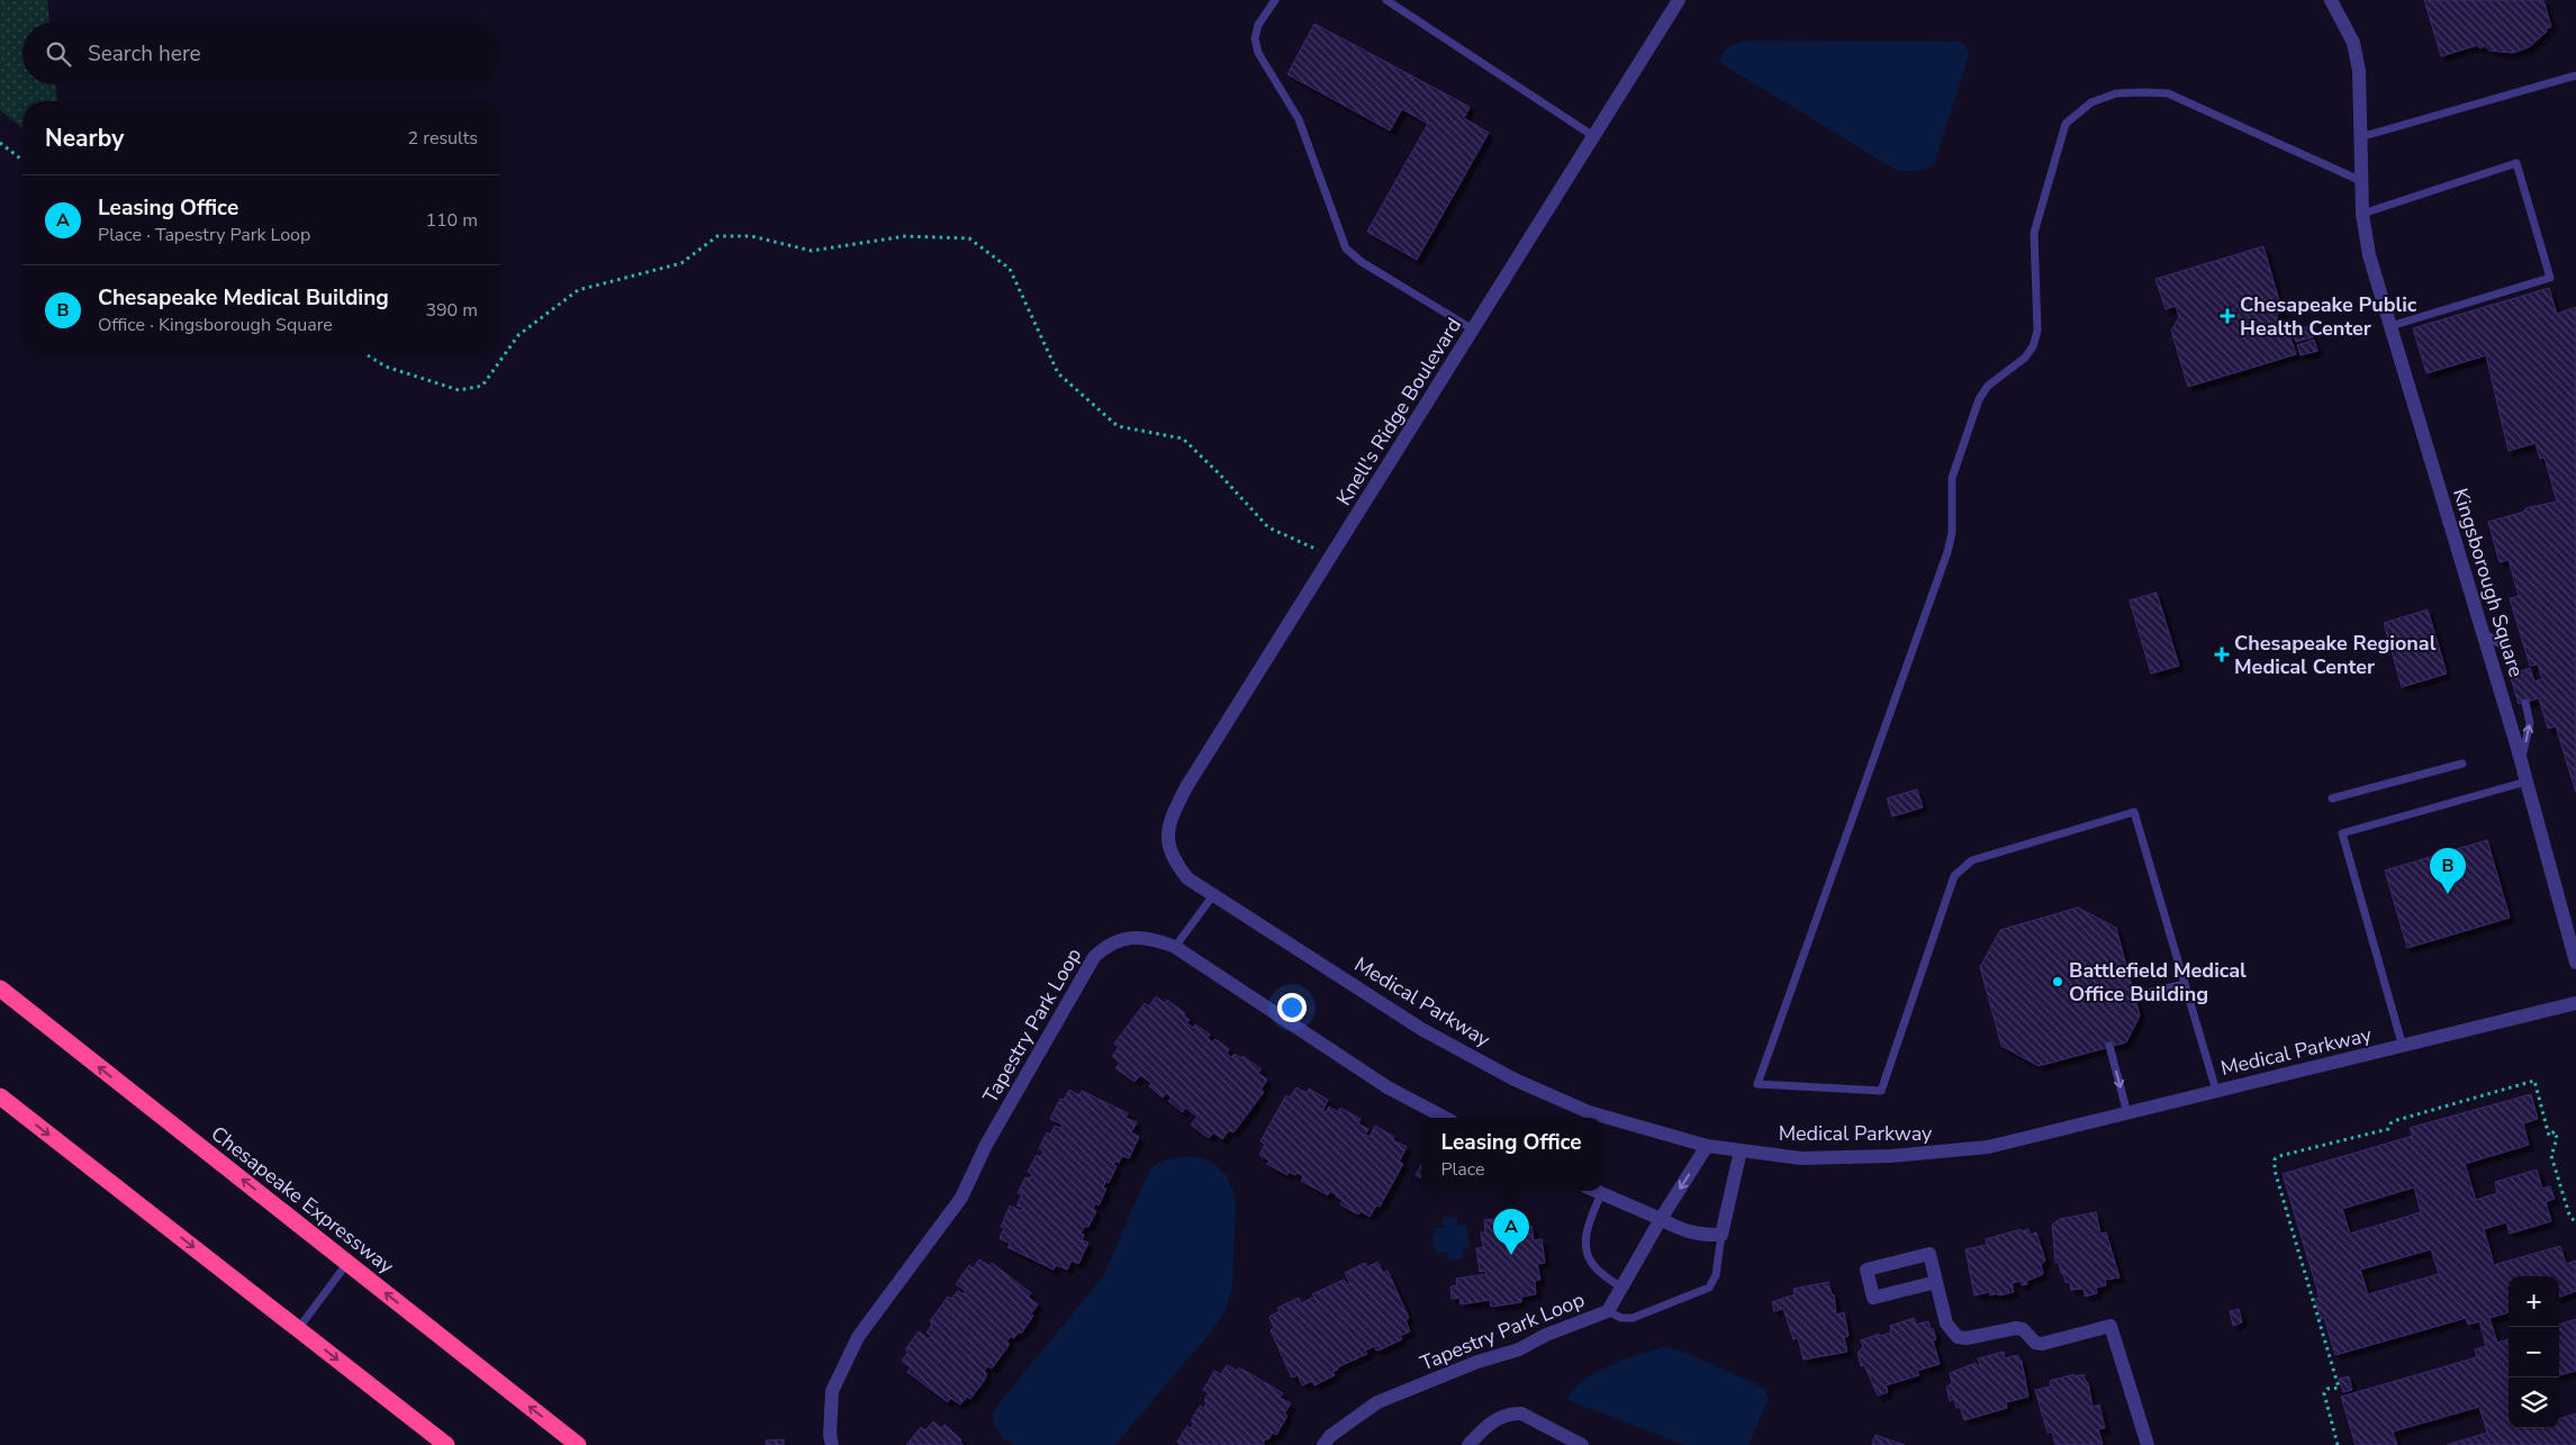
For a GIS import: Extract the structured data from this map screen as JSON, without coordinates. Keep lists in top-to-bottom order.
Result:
{
  "streets": {
    "highway": ["Chesapeake Expressway"],
    "street": [
      "Knell's Ridge Boulevard",
      "Kingsborough Square",
      "Medical Parkway",
      "Tapestry Park Loop"
    ]
  },
  "crossings": [
    ["Knell's Ridge Boulevard", "Medical Parkway"],
    ["Medical Parkway", "Tapestry Park Loop"]
  ],
  "places": {
    "health": ["Chesapeake Public Health Center", "Chesapeake Regional Medical Center"],
    "other": ["Battlefield Medical Office Building"]
  },
  "page": {
    "search": "Search here",
    "heading": ["Nearby", "2 results"],
    "list": [
      {
        "mark": "A",
        "name": "Leasing Office",
        "note": "Place · Tapestry Park Loop",
        "value": "110 m"
      },
      {
        "mark": "B",
        "name": "Chesapeake Medical Building",
        "note": "Office · Kingsborough Square",
        "value": "390 m"
      }
    ],
    "pins": ["B", "A"],
    "popup": ["Leasing Office", "Place"],
    "map_buttons": ["+", "−"]
  }
}
